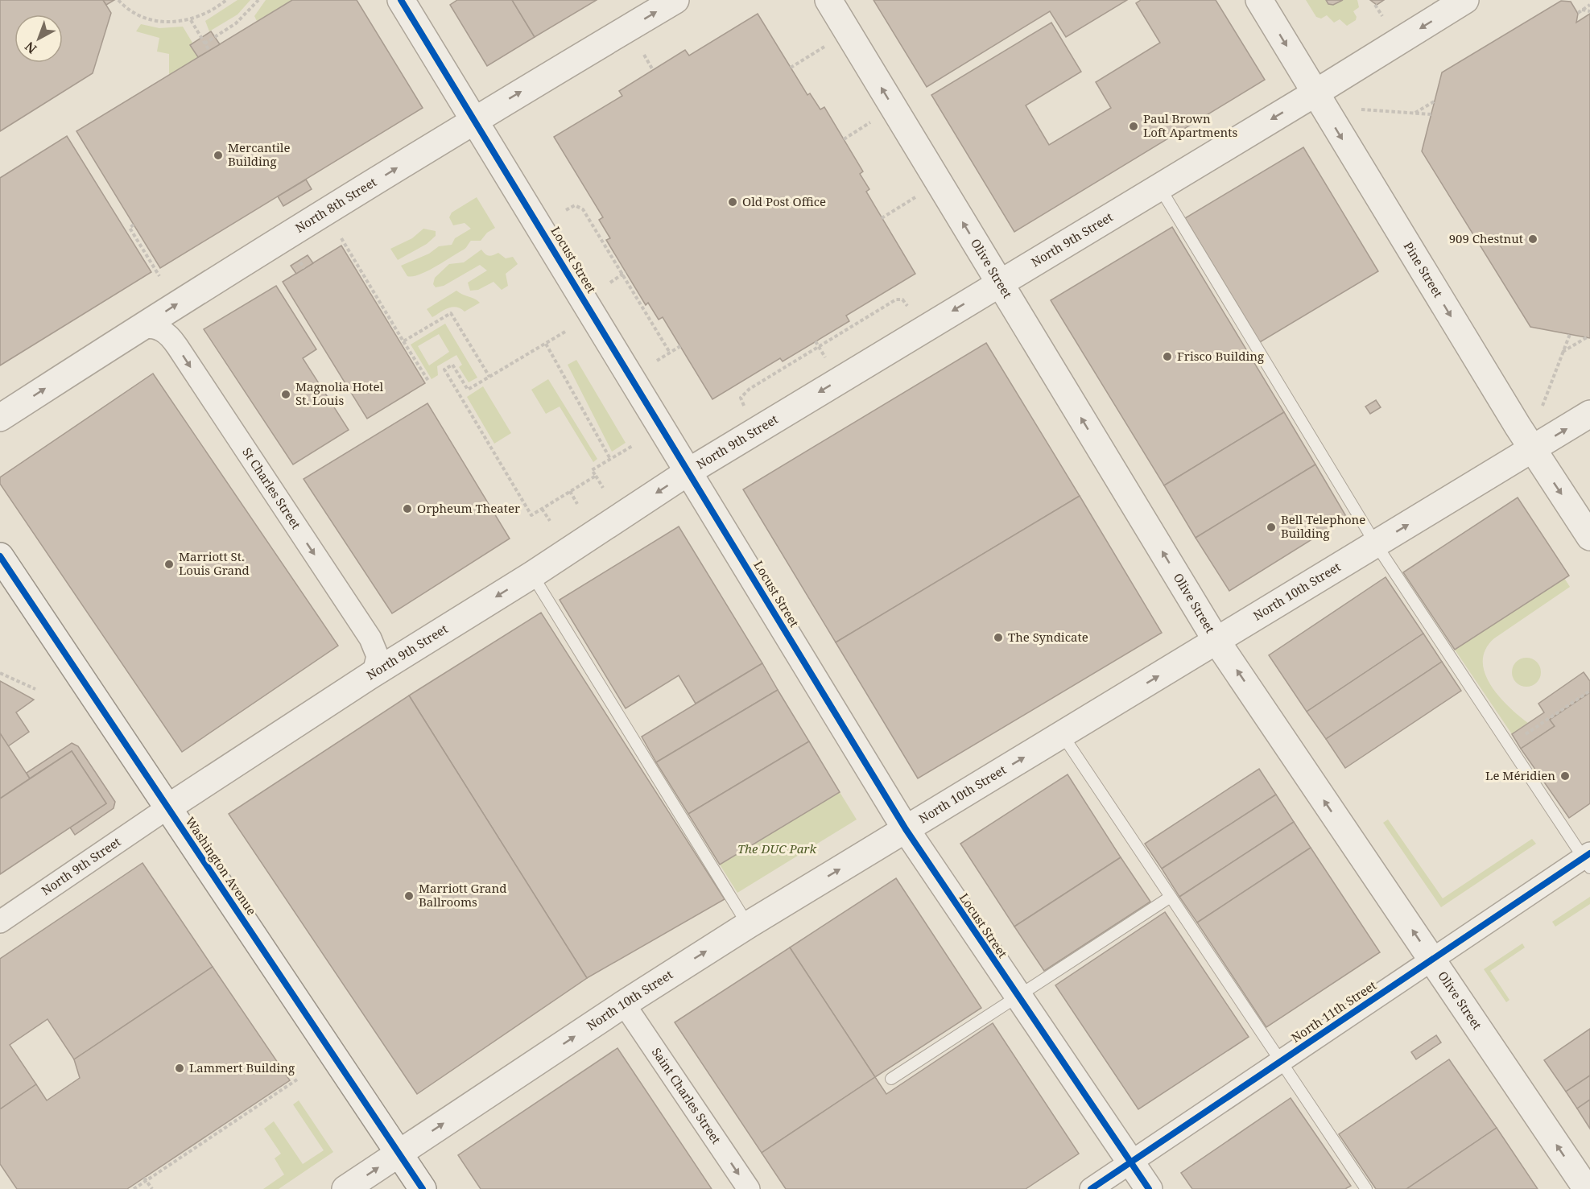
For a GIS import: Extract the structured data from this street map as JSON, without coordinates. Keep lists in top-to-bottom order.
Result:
{
  "streets": {
    "street": [
      "North 8th Street",
      "North 9th Street",
      "Locust Street",
      "Olive Street",
      "Pine Street",
      "St Charles Street",
      "North 10th Street",
      "Washington Avenue",
      "North 11th Street",
      "Saint Charles Street"
    ]
  },
  "crossings": [
    ["North 8th Street", "Locust Street"],
    ["North 8th Street", "St Charles Street"],
    ["North 9th Street", "Locust Street"],
    ["North 9th Street", "Olive Street"],
    ["North 9th Street", "Pine Street"],
    ["North 9th Street", "St Charles Street"],
    ["North 9th Street", "Washington Avenue"],
    ["Locust Street", "North 10th Street"],
    ["Locust Street", "North 11th Street"],
    ["Olive Street", "North 10th Street"],
    ["Olive Street", "North 11th Street"],
    ["Pine Street", "North 10th Street"],
    ["North 10th Street", "Washington Avenue"],
    ["North 10th Street", "Saint Charles Street"]
  ],
  "one_way": [
    "North 8th Street",
    "North 9th Street",
    "Olive Street",
    "Pine Street",
    "St Charles Street",
    "North 10th Street",
    "Saint Charles Street"
  ],
  "parks": ["The DUC Park"],
  "places": [
    "Paul Brown Loft Apartments",
    "Mercantile Building",
    "Old Post Office",
    "909 Chestnut",
    "Frisco Building",
    "Magnolia Hotel St. Louis",
    "Orpheum Theater",
    "Bell Telephone Building",
    "Marriott St. Louis Grand",
    "The Syndicate",
    "Le Méridien",
    "Marriott Grand Ballrooms",
    "Lammert Building"
  ],
  "north": "bottom left"
}
